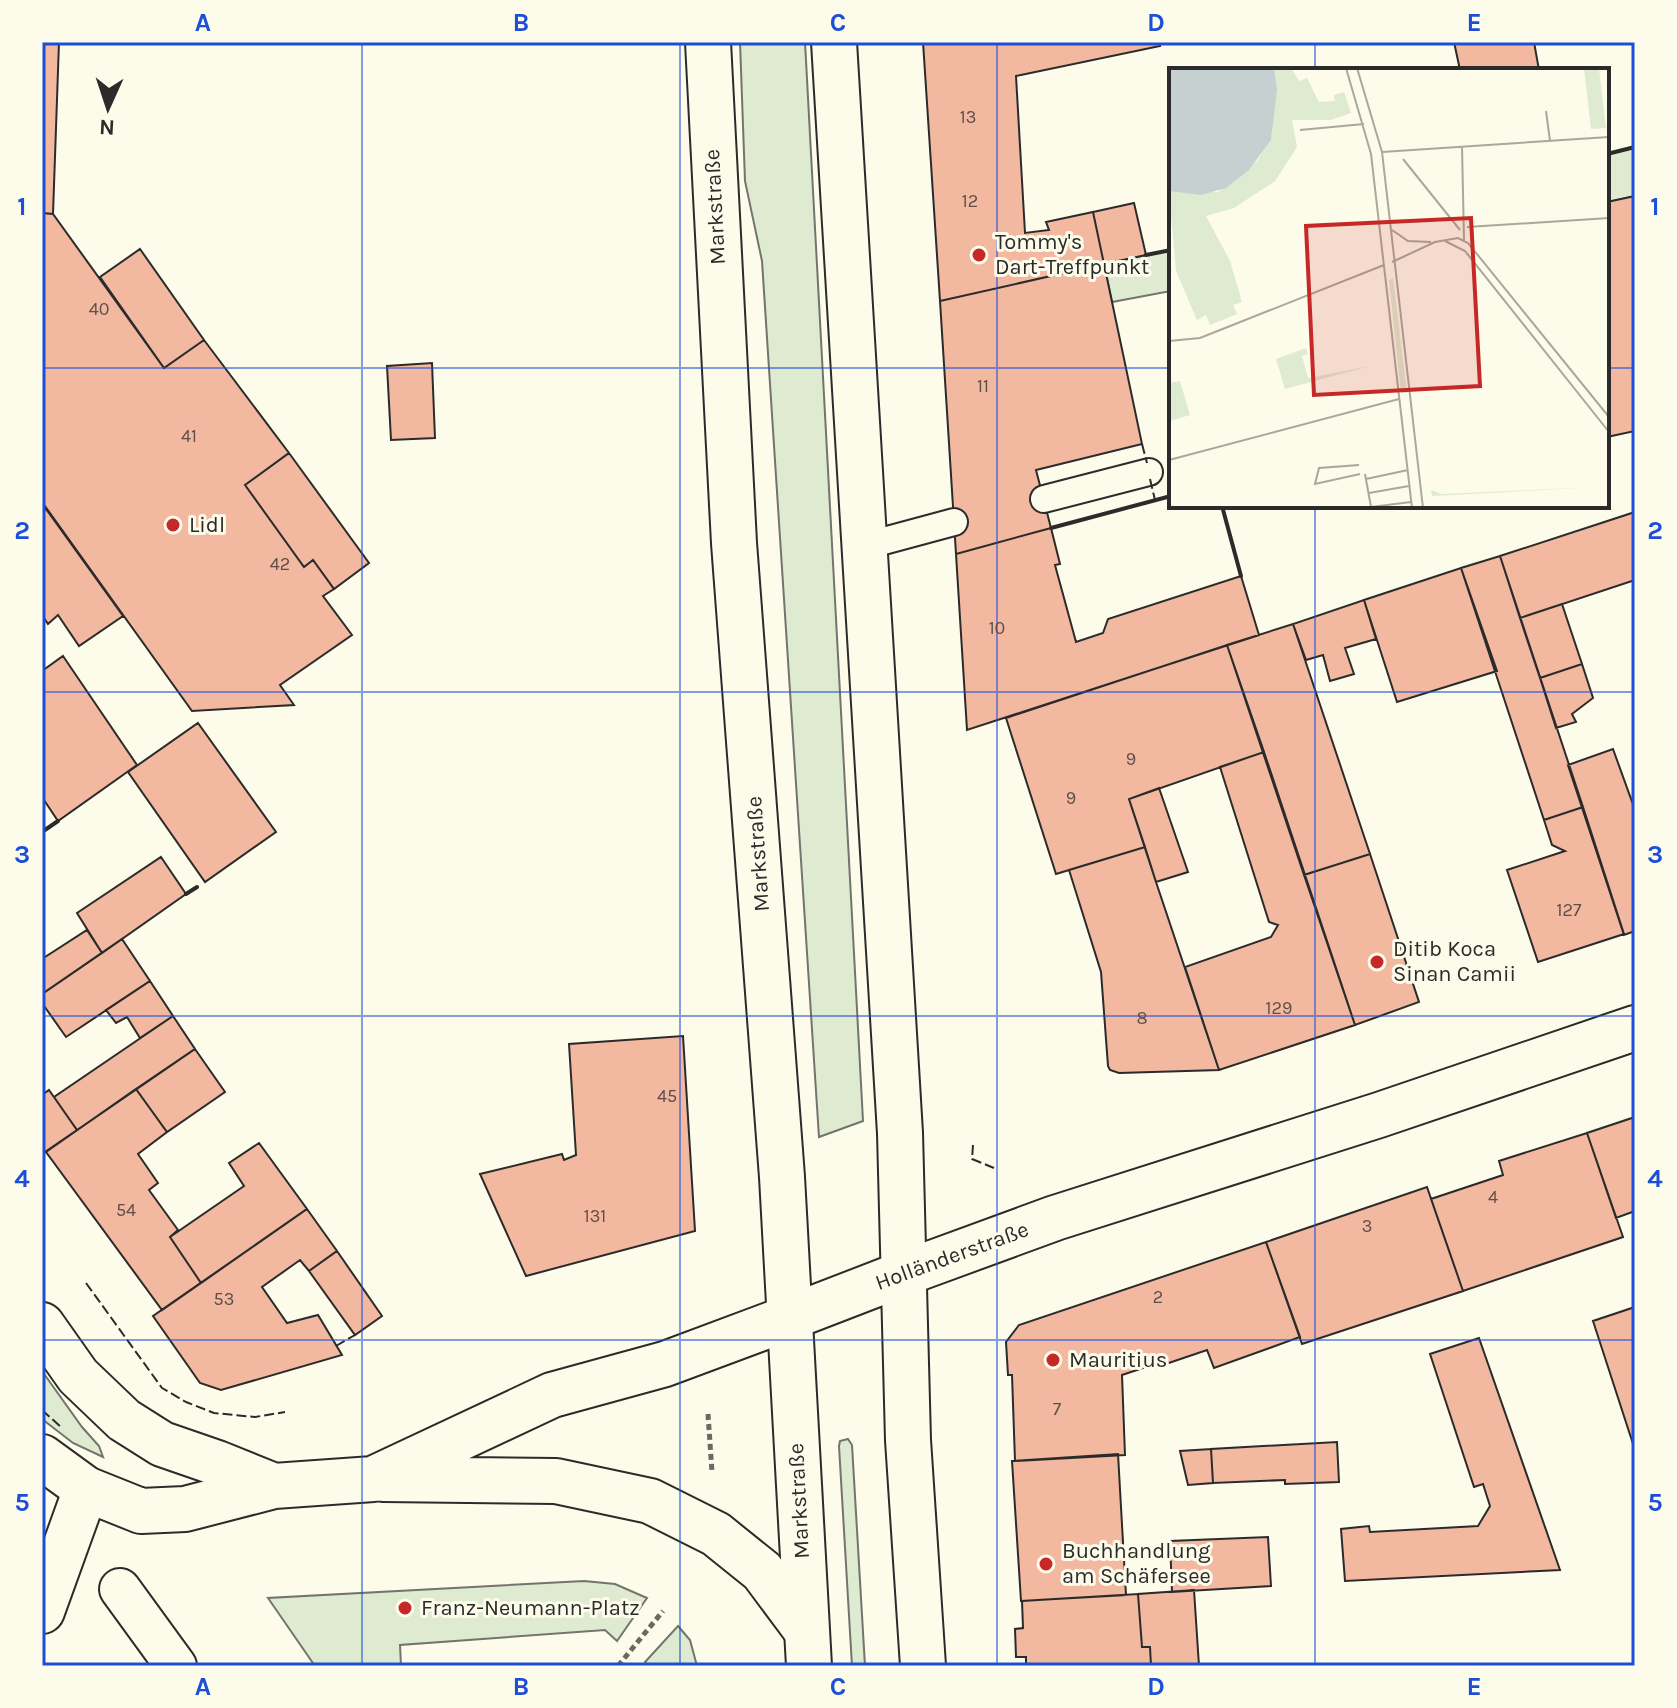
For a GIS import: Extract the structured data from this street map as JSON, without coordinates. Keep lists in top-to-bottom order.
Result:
{
  "streets": {
    "main road": ["Markstraße", "Holländerstraße"]
  },
  "crossings": [
    ["Markstraße", "Holländerstraße"]
  ],
  "places": [
    "Tommy's Dart-Treffpunkt",
    "Lidl",
    "Ditib Koca Sinan Camii",
    "Mauritius",
    "Buchhandlung am Schäfersee",
    "Franz-Neumann-Platz"
  ],
  "house_numbers": [
    "13",
    "12",
    "40",
    "11",
    "41",
    "42",
    "10",
    "9",
    "9",
    "127",
    "129",
    "8",
    "45",
    "4",
    "54",
    "131",
    "3",
    "2",
    "53",
    "7"
  ],
  "north": "bottom",
  "grid": {
    "columns": [
      "A",
      "B",
      "C",
      "D",
      "E"
    ],
    "rows": [
      "1",
      "2",
      "3",
      "4",
      "5"
    ]
  }
}
